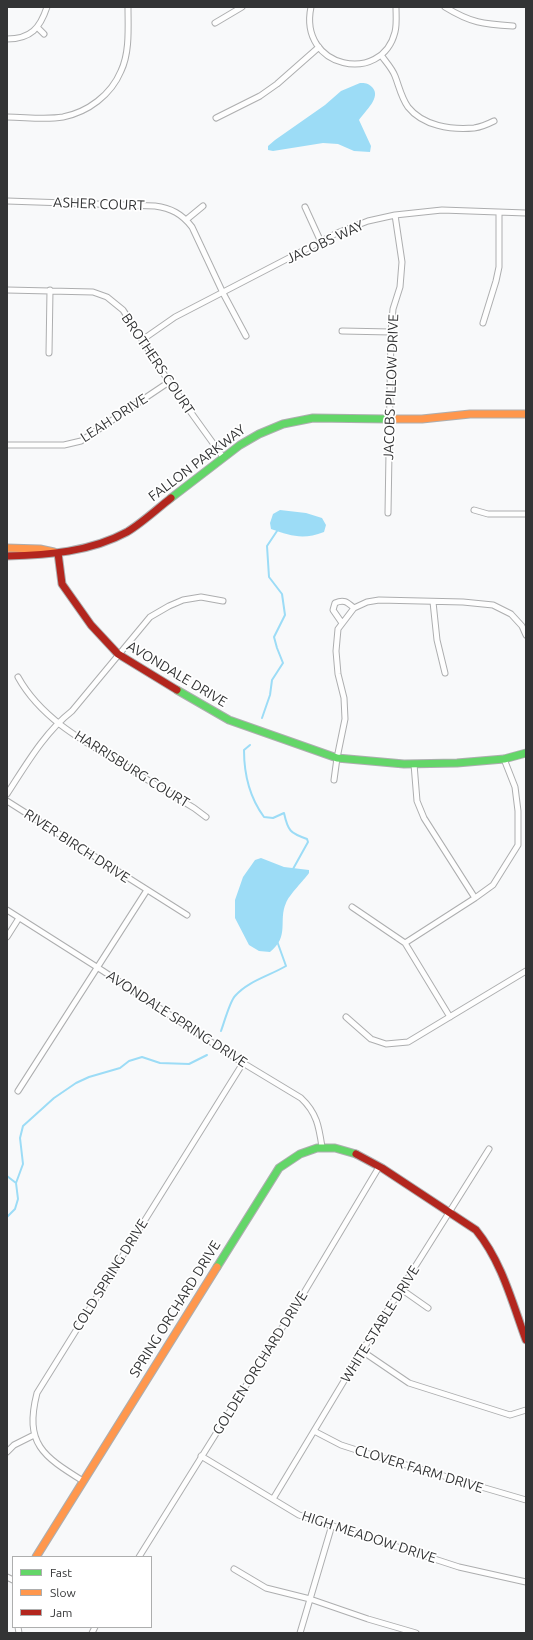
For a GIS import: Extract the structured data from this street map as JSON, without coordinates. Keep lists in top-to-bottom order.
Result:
{
  "streets": {
    "street": [
      "ASHER COURT",
      "JACOBS WAY",
      "BROTHERS COURT",
      "JACOBS PILLOW DRIVE",
      "LEAH DRIVE",
      "FALLON PARKWAY",
      "AVONDALE DRIVE",
      "HARRISBURG COURT",
      "RIVER BIRCH DRIVE",
      "AVONDALE SPRING DRIVE",
      "COLD SPRING DRIVE",
      "SPRING ORCHARD DRIVE",
      "WHITE STABLE DRIVE",
      "GOLDEN ORCHARD DRIVE",
      "CLOVER FARM DRIVE",
      "HIGH MEADOW DRIVE"
    ]
  },
  "crossings": [
    ["ASHER COURT", "JACOBS WAY"],
    ["JACOBS WAY", "BROTHERS COURT"],
    ["JACOBS WAY", "JACOBS PILLOW DRIVE"],
    ["BROTHERS COURT", "LEAH DRIVE"],
    ["BROTHERS COURT", "FALLON PARKWAY"],
    ["JACOBS PILLOW DRIVE", "FALLON PARKWAY"],
    ["FALLON PARKWAY", "AVONDALE DRIVE"],
    ["AVONDALE SPRING DRIVE", "COLD SPRING DRIVE"],
    ["AVONDALE SPRING DRIVE", "SPRING ORCHARD DRIVE"],
    ["COLD SPRING DRIVE", "SPRING ORCHARD DRIVE"],
    ["SPRING ORCHARD DRIVE", "WHITE STABLE DRIVE"],
    ["SPRING ORCHARD DRIVE", "GOLDEN ORCHARD DRIVE"],
    ["WHITE STABLE DRIVE", "CLOVER FARM DRIVE"],
    ["WHITE STABLE DRIVE", "HIGH MEADOW DRIVE"],
    ["GOLDEN ORCHARD DRIVE", "HIGH MEADOW DRIVE"]
  ],
  "legend": ["Fast", "Slow", "Jam"]
}
